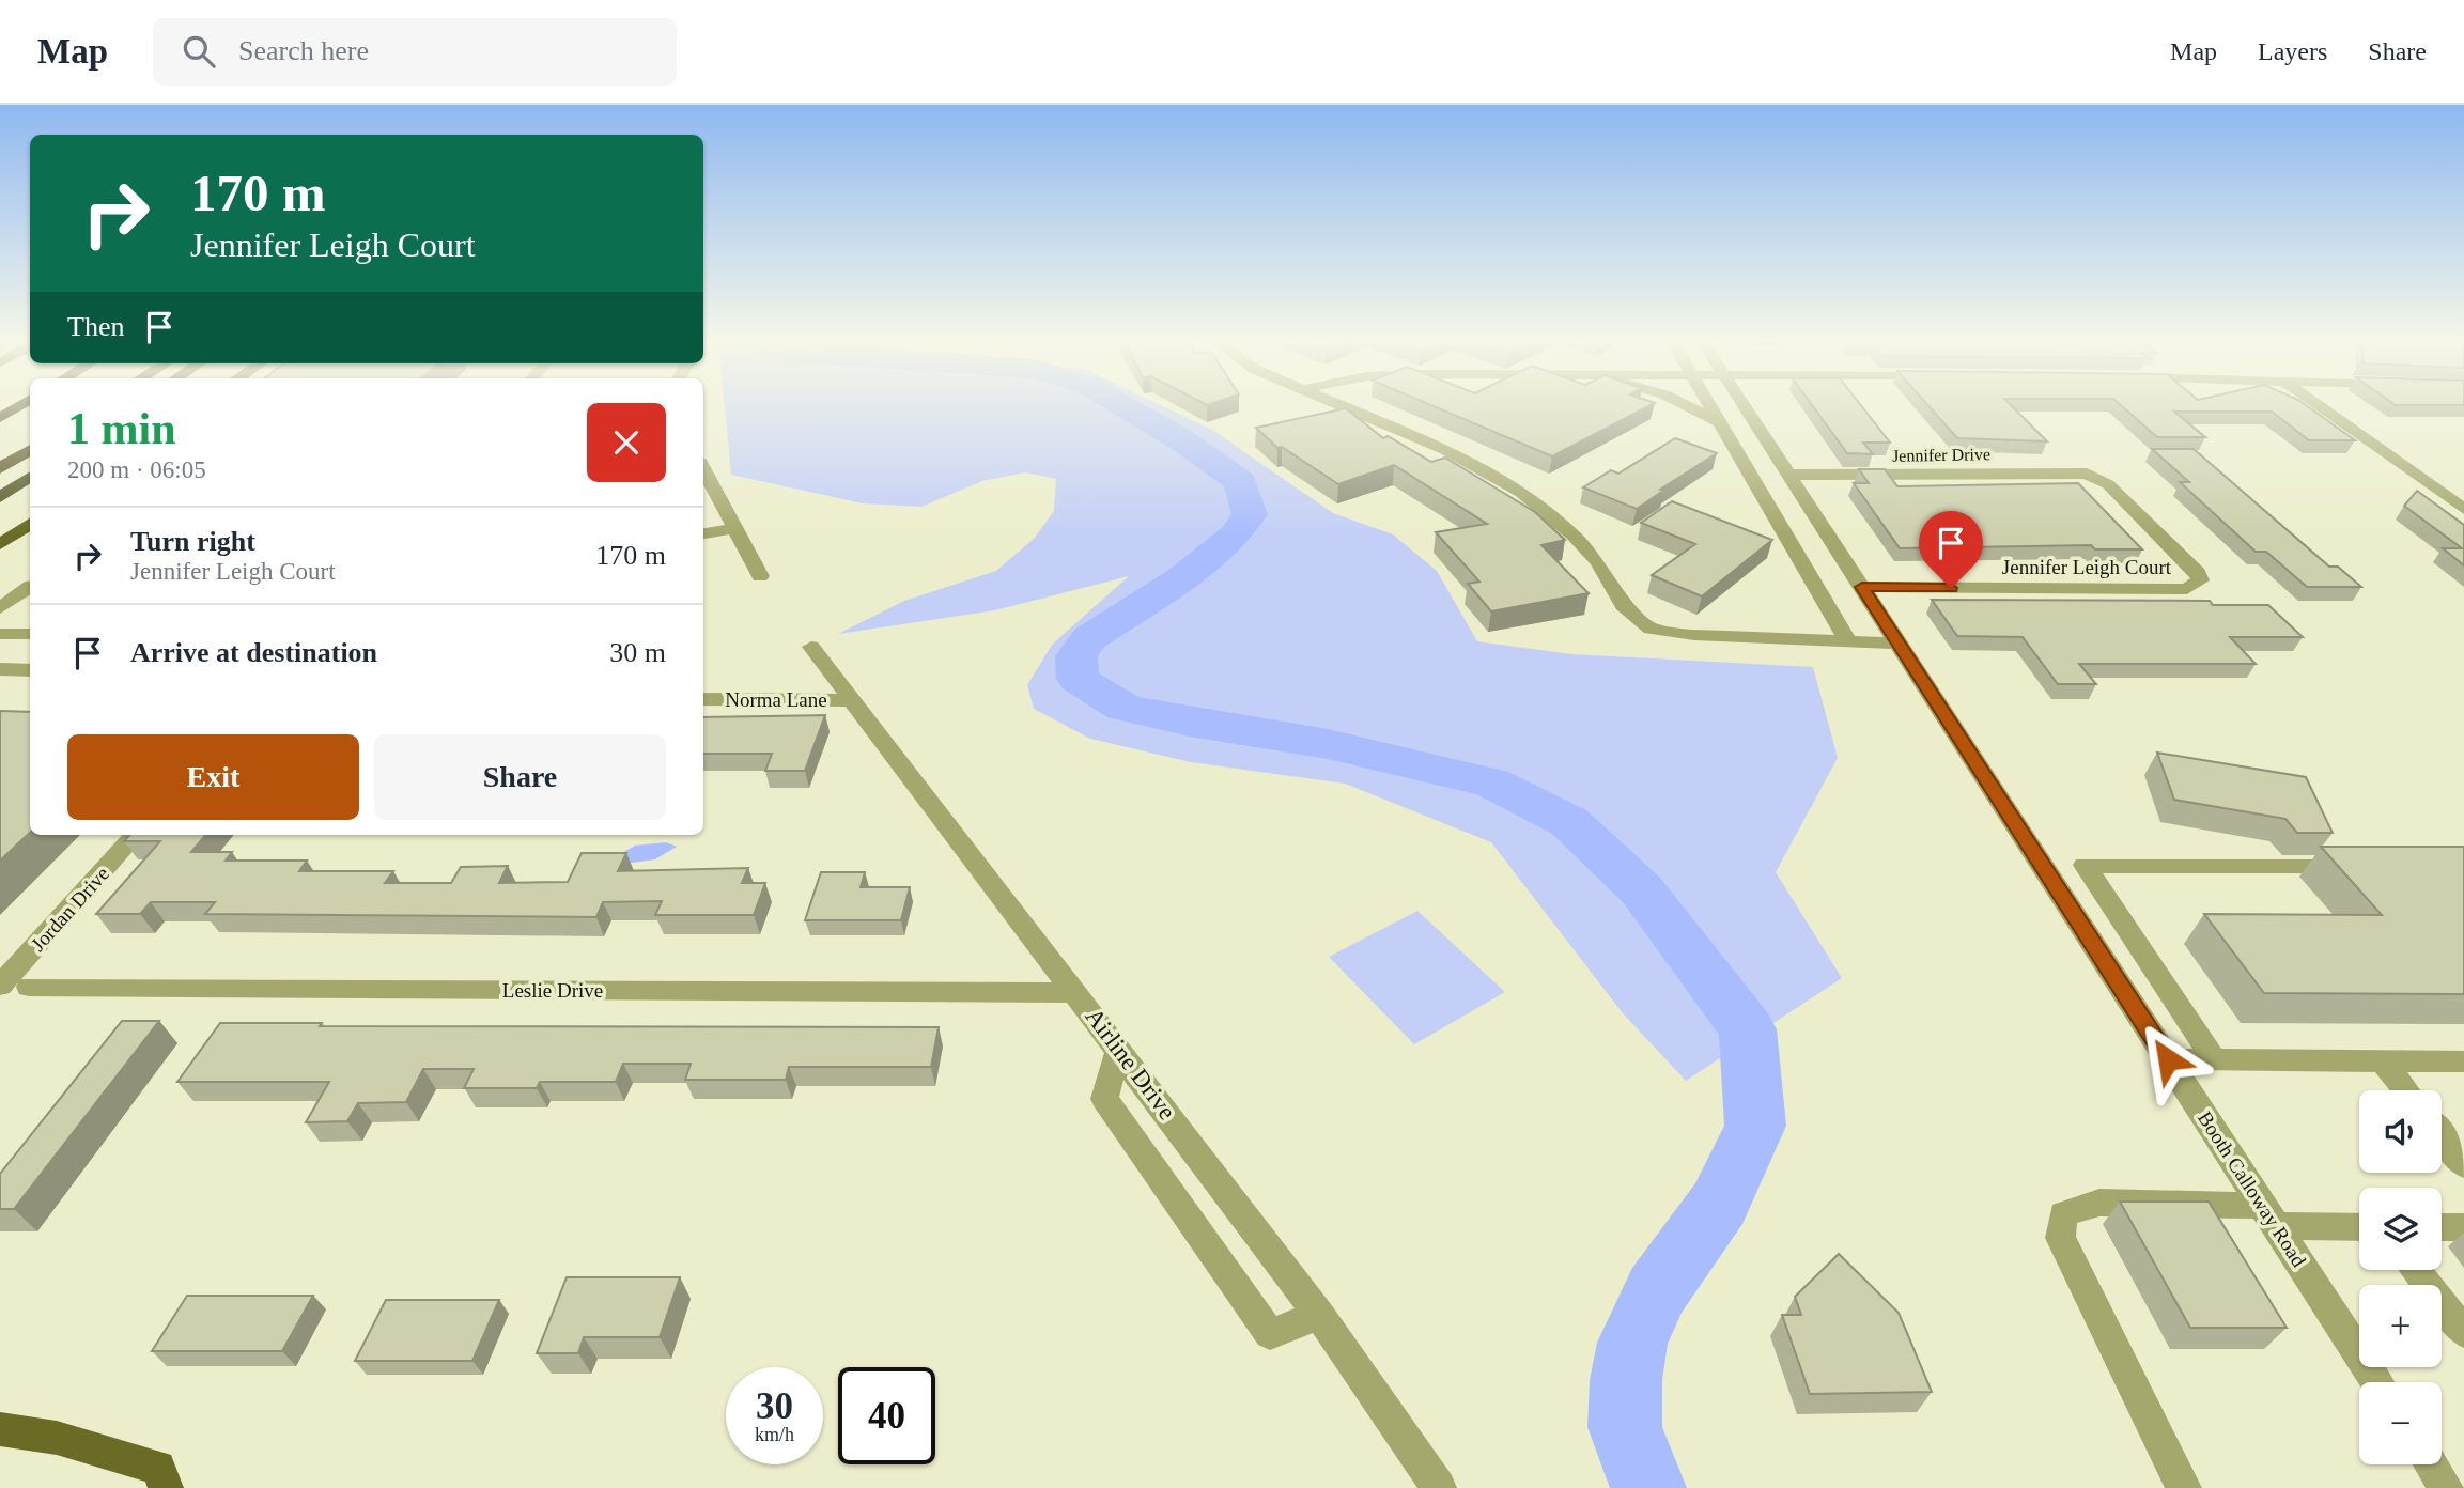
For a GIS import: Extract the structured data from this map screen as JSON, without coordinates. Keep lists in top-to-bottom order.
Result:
{
  "streets": {
    "street": [
      "Jennifer Drive",
      "Jennifer Leigh Court",
      "Norma Lane",
      "Jordan Drive",
      "Leslie Drive",
      "Airline Drive",
      "Booth Calloway Road"
    ]
  },
  "crossings": [
    ["Jennifer Drive", "Jennifer Leigh Court"],
    ["Jennifer Drive", "Booth Calloway Road"],
    ["Jennifer Leigh Court", "Booth Calloway Road"],
    ["Norma Lane", "Airline Drive"],
    ["Jordan Drive", "Leslie Drive"],
    ["Leslie Drive", "Airline Drive"]
  ],
  "page": {
    "header": "Map",
    "search": "Search here",
    "nav": ["Map", "Layers", "Share"],
    "turn": ["170 m", "Jennifer Leigh Court"],
    "then": "Then",
    "heading": ["1 min", "200 m · 06:05"],
    "list": [
      {
        "name": "Turn right",
        "note": "Jennifer Leigh Court",
        "value": "170 m"
      },
      {
        "name": "Arrive at destination",
        "value": "30 m"
      }
    ],
    "buttons": ["Exit", "Share"],
    "map_buttons": ["+", "−"],
    "speed": "30 km/h",
    "limit": "40"
  }
}
